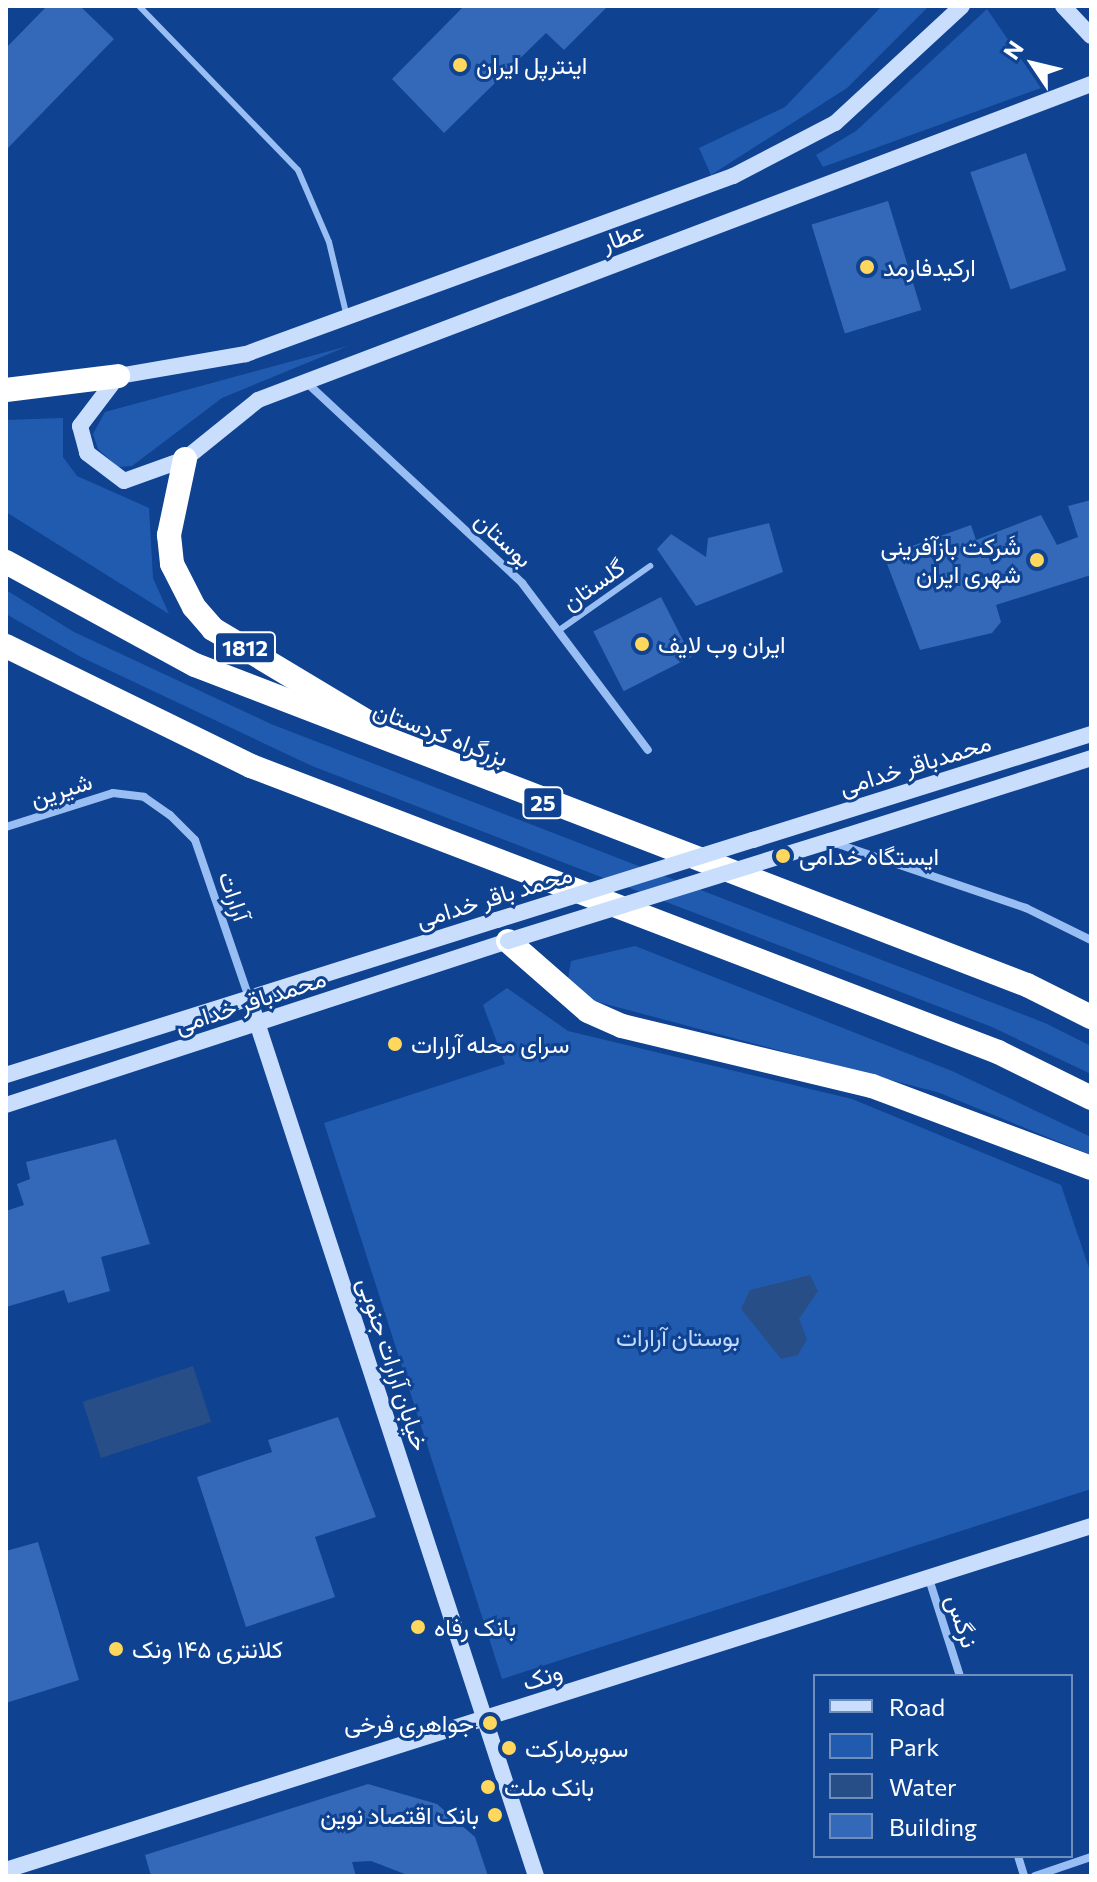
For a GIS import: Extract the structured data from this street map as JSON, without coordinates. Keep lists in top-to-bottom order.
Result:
{
  "streets": {
    "highway": ["1812", "بزرگراه کردستان", "25"],
    "main road": [
      "عطار",
      "محمدباقر خدامی",
      "محمد باقر خدامی",
      "خیابان آرارات جنوبی",
      "ونک"
    ],
    "street": [
      "بوستان",
      "شیرین",
      "آرارات",
      "نرگس"
    ],
    "lane": ["گلستان"]
  },
  "crossings": [
    ["عطار", "بوستان"],
    ["عطار", "1812"],
    ["بوستان", "گلستان"],
    ["1812", "بزرگراه کردستان"],
    ["محمدباقر خدامی", "آرارات"],
    ["محمدباقر خدامی", "محمد باقر خدامی"],
    ["محمدباقر خدامی", "خیابان آرارات جنوبی"],
    ["شیرین", "آرارات"],
    ["آرارات", "محمد باقر خدامی"],
    ["آرارات", "خیابان آرارات جنوبی"],
    ["محمد باقر خدامی", "خیابان آرارات جنوبی"],
    ["خیابان آرارات جنوبی", "ونک"],
    ["نرگس", "ونک"]
  ],
  "parks": ["بوستان آرارات"],
  "places": [
    "اینترپل ایران",
    "ارکیدفارمد",
    "شَرکت بازآفرینی شهری ایران",
    "ایران وب لایف",
    "ایستگاه خدامی",
    "سرای محله آرارات",
    "بانک رفاه",
    "کلانتری ۱۴۵ ونک",
    "جواهری فرخی",
    "سوپرمارکت",
    "بانک ملت",
    "بانک اقتصاد نوین"
  ],
  "legend": [
    "Road",
    "Park",
    "Water",
    "Building"
  ],
  "north": "top left"
}
